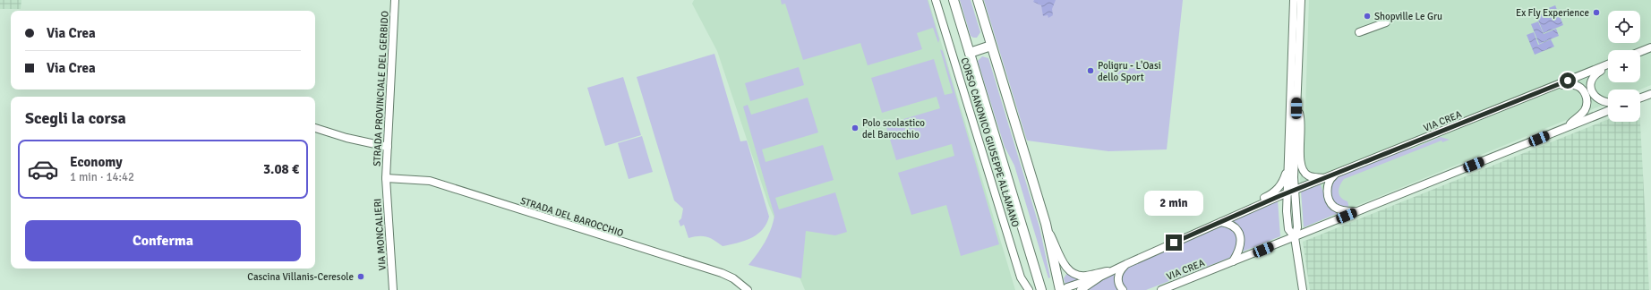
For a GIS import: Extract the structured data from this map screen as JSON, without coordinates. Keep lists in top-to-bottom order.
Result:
{
  "streets": {
    "main road": ["CORSO CANONICO GIUSEPPE ALLAMANO"],
    "street": [
      "STRADA PROVINCIALE DEL GERBIDO",
      "VIA CREA",
      "STRADA DEL BAROCCHIO",
      "VIA MONCALIERI"
    ]
  },
  "crossings": [
    ["STRADA PROVINCIALE DEL GERBIDO", "STRADA DEL BAROCCHIO"],
    ["STRADA PROVINCIALE DEL GERBIDO", "VIA MONCALIERI"],
    ["STRADA DEL BAROCCHIO", "VIA MONCALIERI"]
  ],
  "places": [
    "Ex Fly Experience",
    "Shopville Le Gru",
    "Poligru - L'Oasi dello Sport",
    "Polo scolastico del Barocchio",
    "Cascina Villanis-Ceresole"
  ],
  "page": {
    "map_buttons": ["+", "−"],
    "banner": ["Via Crea", "Via Crea"],
    "heading": "Scegli la corsa",
    "list": [
      {
        "name": "Economy",
        "note": "1 min · 14:42",
        "value": "3.08 €"
      }
    ],
    "bubble": "2 min",
    "buttons": "Conferma"
  }
}
